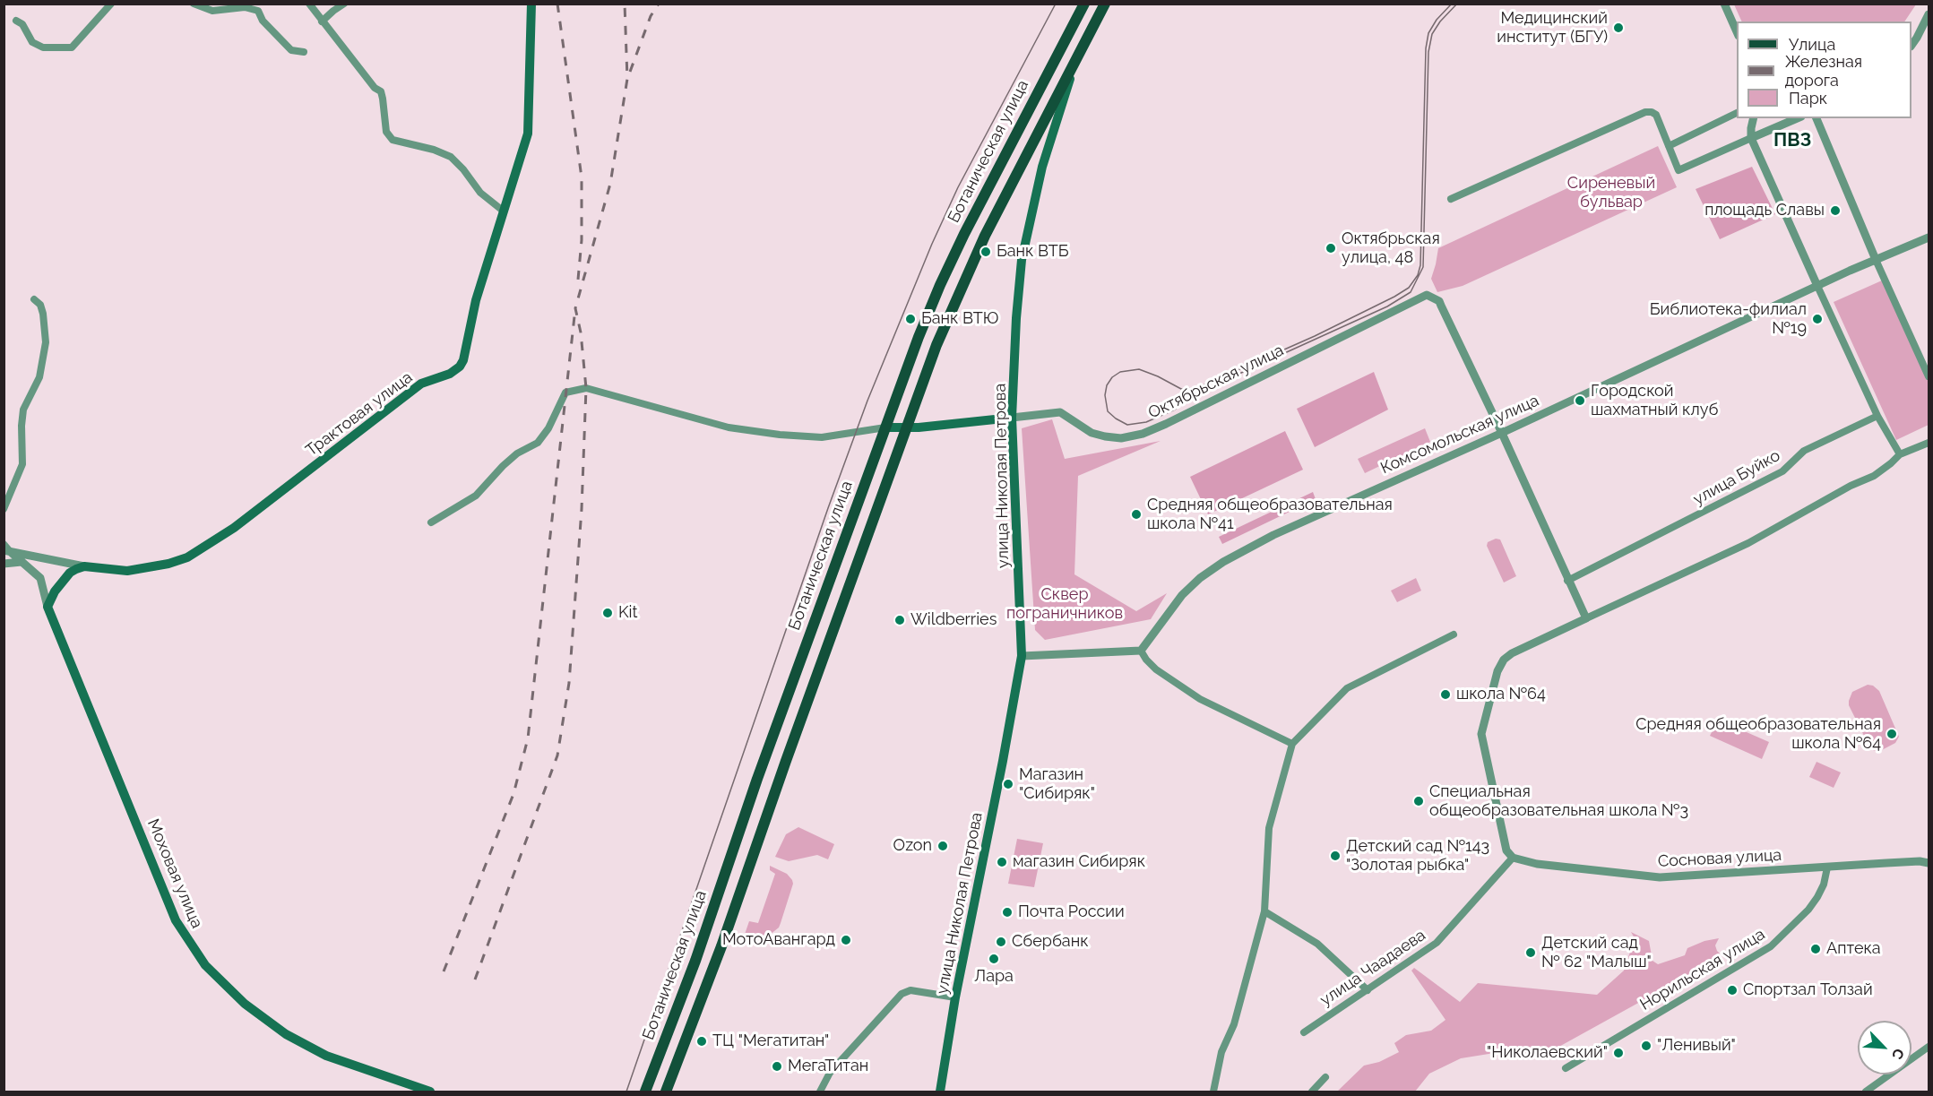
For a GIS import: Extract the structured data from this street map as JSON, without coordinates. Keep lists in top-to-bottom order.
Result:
{
  "streets": {
    "main road": [
      "Ботаническая улица",
      "Трактовая улица",
      "улица Николая Петрова",
      "Моховая улица"
    ],
    "street": [
      "Октябрьская улица",
      "Комсомольская улица",
      "улица Буйко",
      "Сосновая улица",
      "улица Чаадаева",
      "Норильская улица"
    ]
  },
  "crossings": [
    ["Октябрьская улица", "Комсомольская улица"],
    ["Октябрьская улица", "улица Николая Петрова"],
    ["Сосновая улица", "улица Чаадаева"],
    ["Сосновая улица", "Норильская улица"]
  ],
  "districts": ["ПВЗ"],
  "parks": ["Сиреневый бульвар", "Сквер пограничников"],
  "places": [
    "Медицинский институт (БГУ)",
    "площадь Славы",
    "Октябрьская улица, 48",
    "Банк ВТБ",
    "Банк ВТЮ",
    "Библиотека-филиал №19",
    "Городской шахматный клуб",
    "Средняя общеобразовательная школа №41",
    "Kit",
    "Wildberries",
    "школа №64",
    "Средняя общеобразовательная школа №64",
    "Магазин \"Сибиряк\"",
    "Специальная общеобразовательная школа №3",
    "Ozon",
    "Детский сад №143 \"Золотая рыбка\"",
    "магазин Сибиряк",
    "Почта России",
    "МотоАвангард",
    "Сбербанк",
    "Аптека",
    "Детский сад № 62 \"Малыш\"",
    "Лара",
    "Спортзал Толзай",
    "ТЦ \"Мегатитан\"",
    "\"Ленивый\"",
    "\"Николаевский\"",
    "МегаТитан"
  ],
  "legend": ["Улица", "Железная дорога", "Парк"],
  "north": "bottom right"
}
